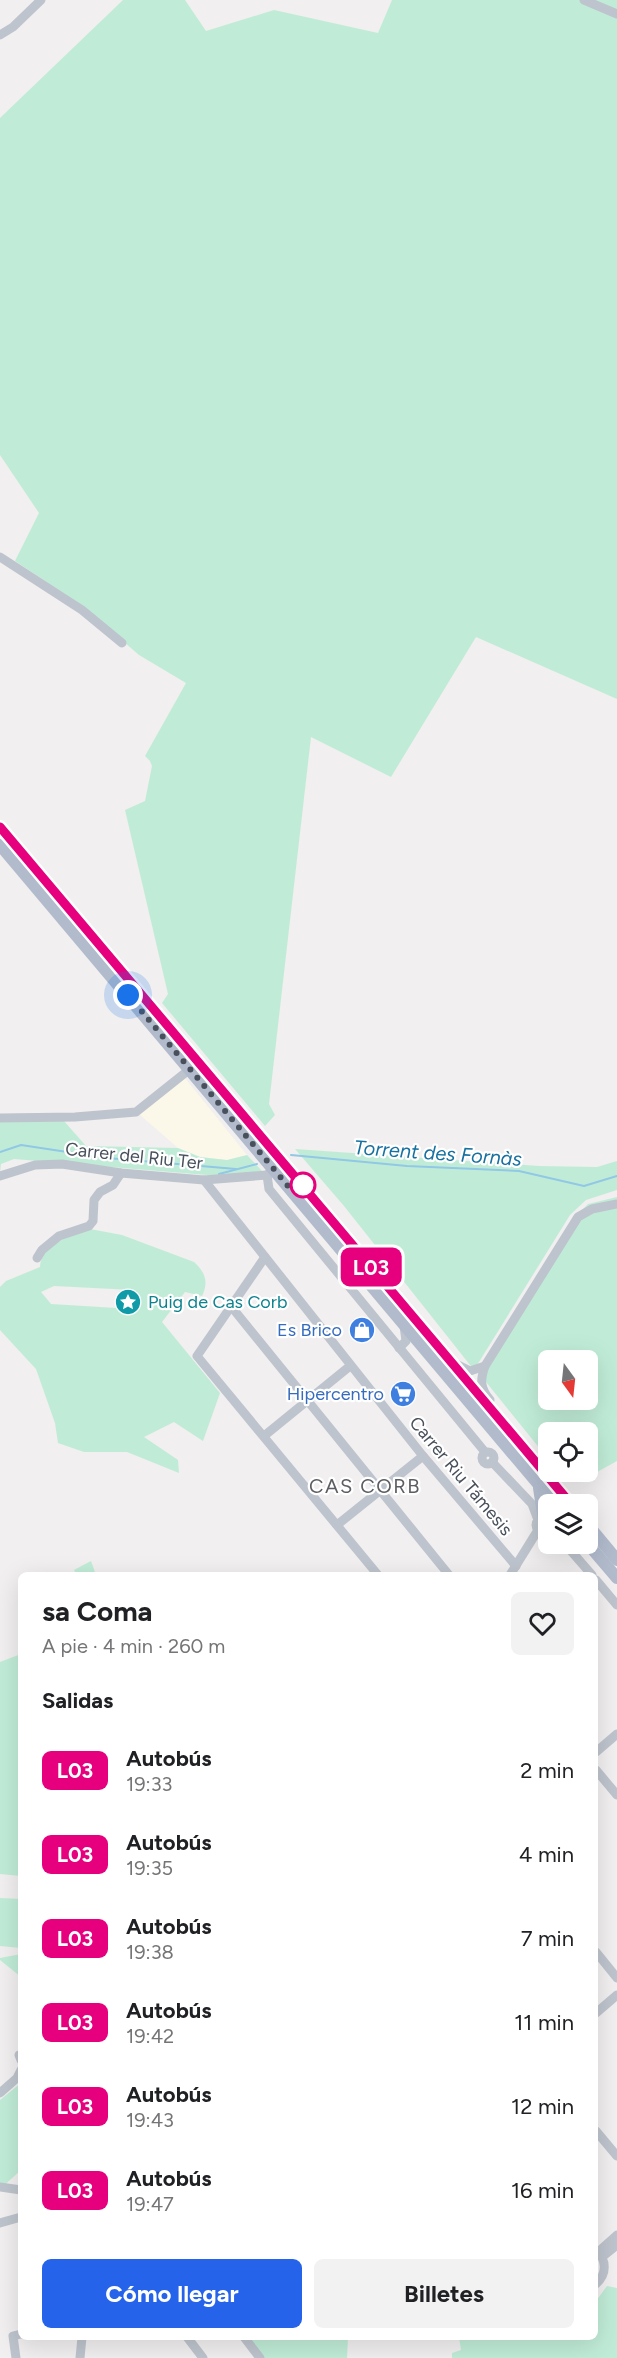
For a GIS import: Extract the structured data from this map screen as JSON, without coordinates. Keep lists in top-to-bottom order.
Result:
{
  "streets": {
    "street": ["Carrer del Riu Ter", "Carrer Riu Támesis"]
  },
  "crossings": [
    ["Carrer del Riu Ter", "Carrer Riu Támesis"]
  ],
  "districts": ["CAS CORB"],
  "water": ["Torrent des Fornàs"],
  "places": {
    "place": ["Puig de Cas Corb"],
    "shop": ["Es Brico"],
    "supermarket": ["Hipercentro"]
  },
  "lines": ["bus line L03"],
  "north": "bottom",
  "page": {
    "on_map": "L03",
    "heading": [
      ["sa Coma", "A pie · 4 min · 260 m"],
      "Salidas"
    ],
    "list": [
      {
        "mark": "L03",
        "name": "Autobús",
        "note": "19:33",
        "value": "2 min"
      },
      {
        "mark": "L03",
        "name": "Autobús",
        "note": "19:35",
        "value": "4 min"
      },
      {
        "mark": "L03",
        "name": "Autobús",
        "note": "19:38",
        "value": "7 min"
      },
      {
        "mark": "L03",
        "name": "Autobús",
        "note": "19:42",
        "value": "11 min"
      },
      {
        "mark": "L03",
        "name": "Autobús",
        "note": "19:43",
        "value": "12 min"
      },
      {
        "mark": "L03",
        "name": "Autobús",
        "note": "19:47",
        "value": "16 min"
      }
    ],
    "buttons": ["Cómo llegar", "Billetes"]
  }
}
